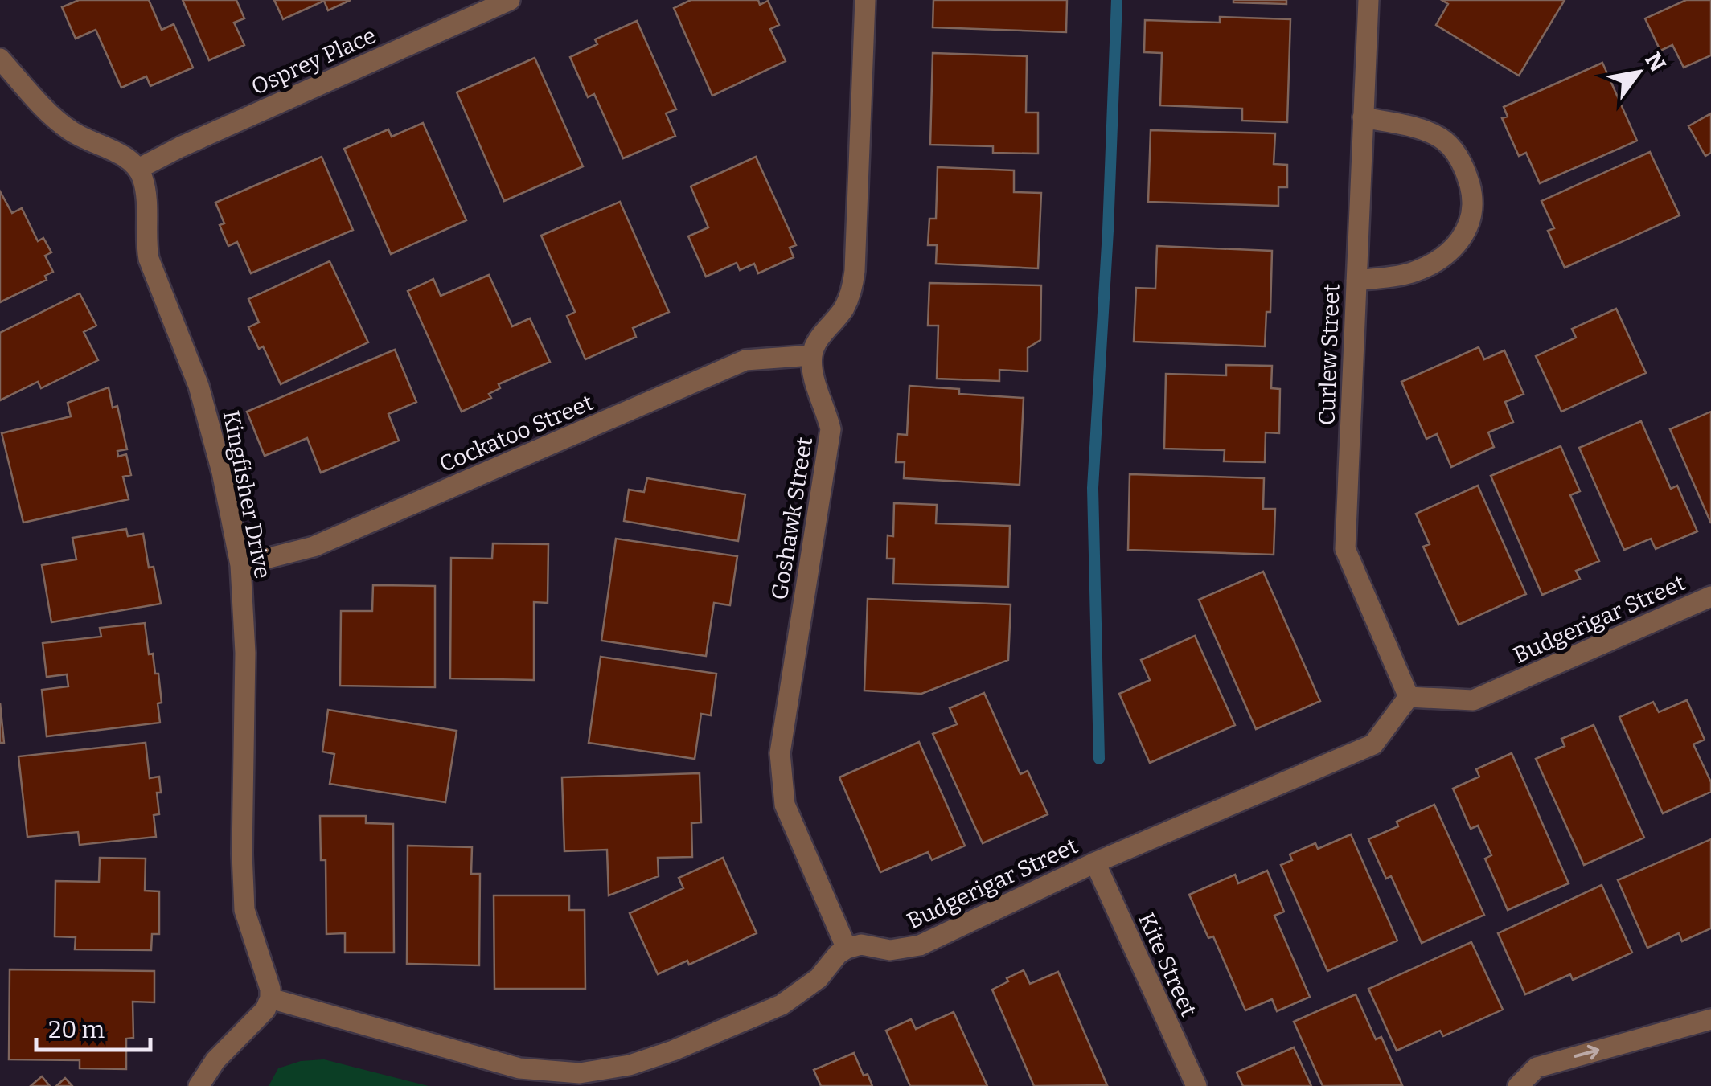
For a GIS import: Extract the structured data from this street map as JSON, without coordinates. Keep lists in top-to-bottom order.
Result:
{
  "streets": {
    "street": [
      "Osprey Place",
      "Curlew Street",
      "Cockatoo Street",
      "Kingfisher Drive",
      "Goshawk Street",
      "Budgerigar Street",
      "Kite Street"
    ]
  },
  "crossings": [
    ["Osprey Place", "Kingfisher Drive"],
    ["Curlew Street", "Budgerigar Street"],
    ["Cockatoo Street", "Kingfisher Drive"],
    ["Cockatoo Street", "Goshawk Street"],
    ["Goshawk Street", "Budgerigar Street"],
    ["Budgerigar Street", "Kite Street"]
  ],
  "scale_bar": "20 m",
  "north": "top right"
}
